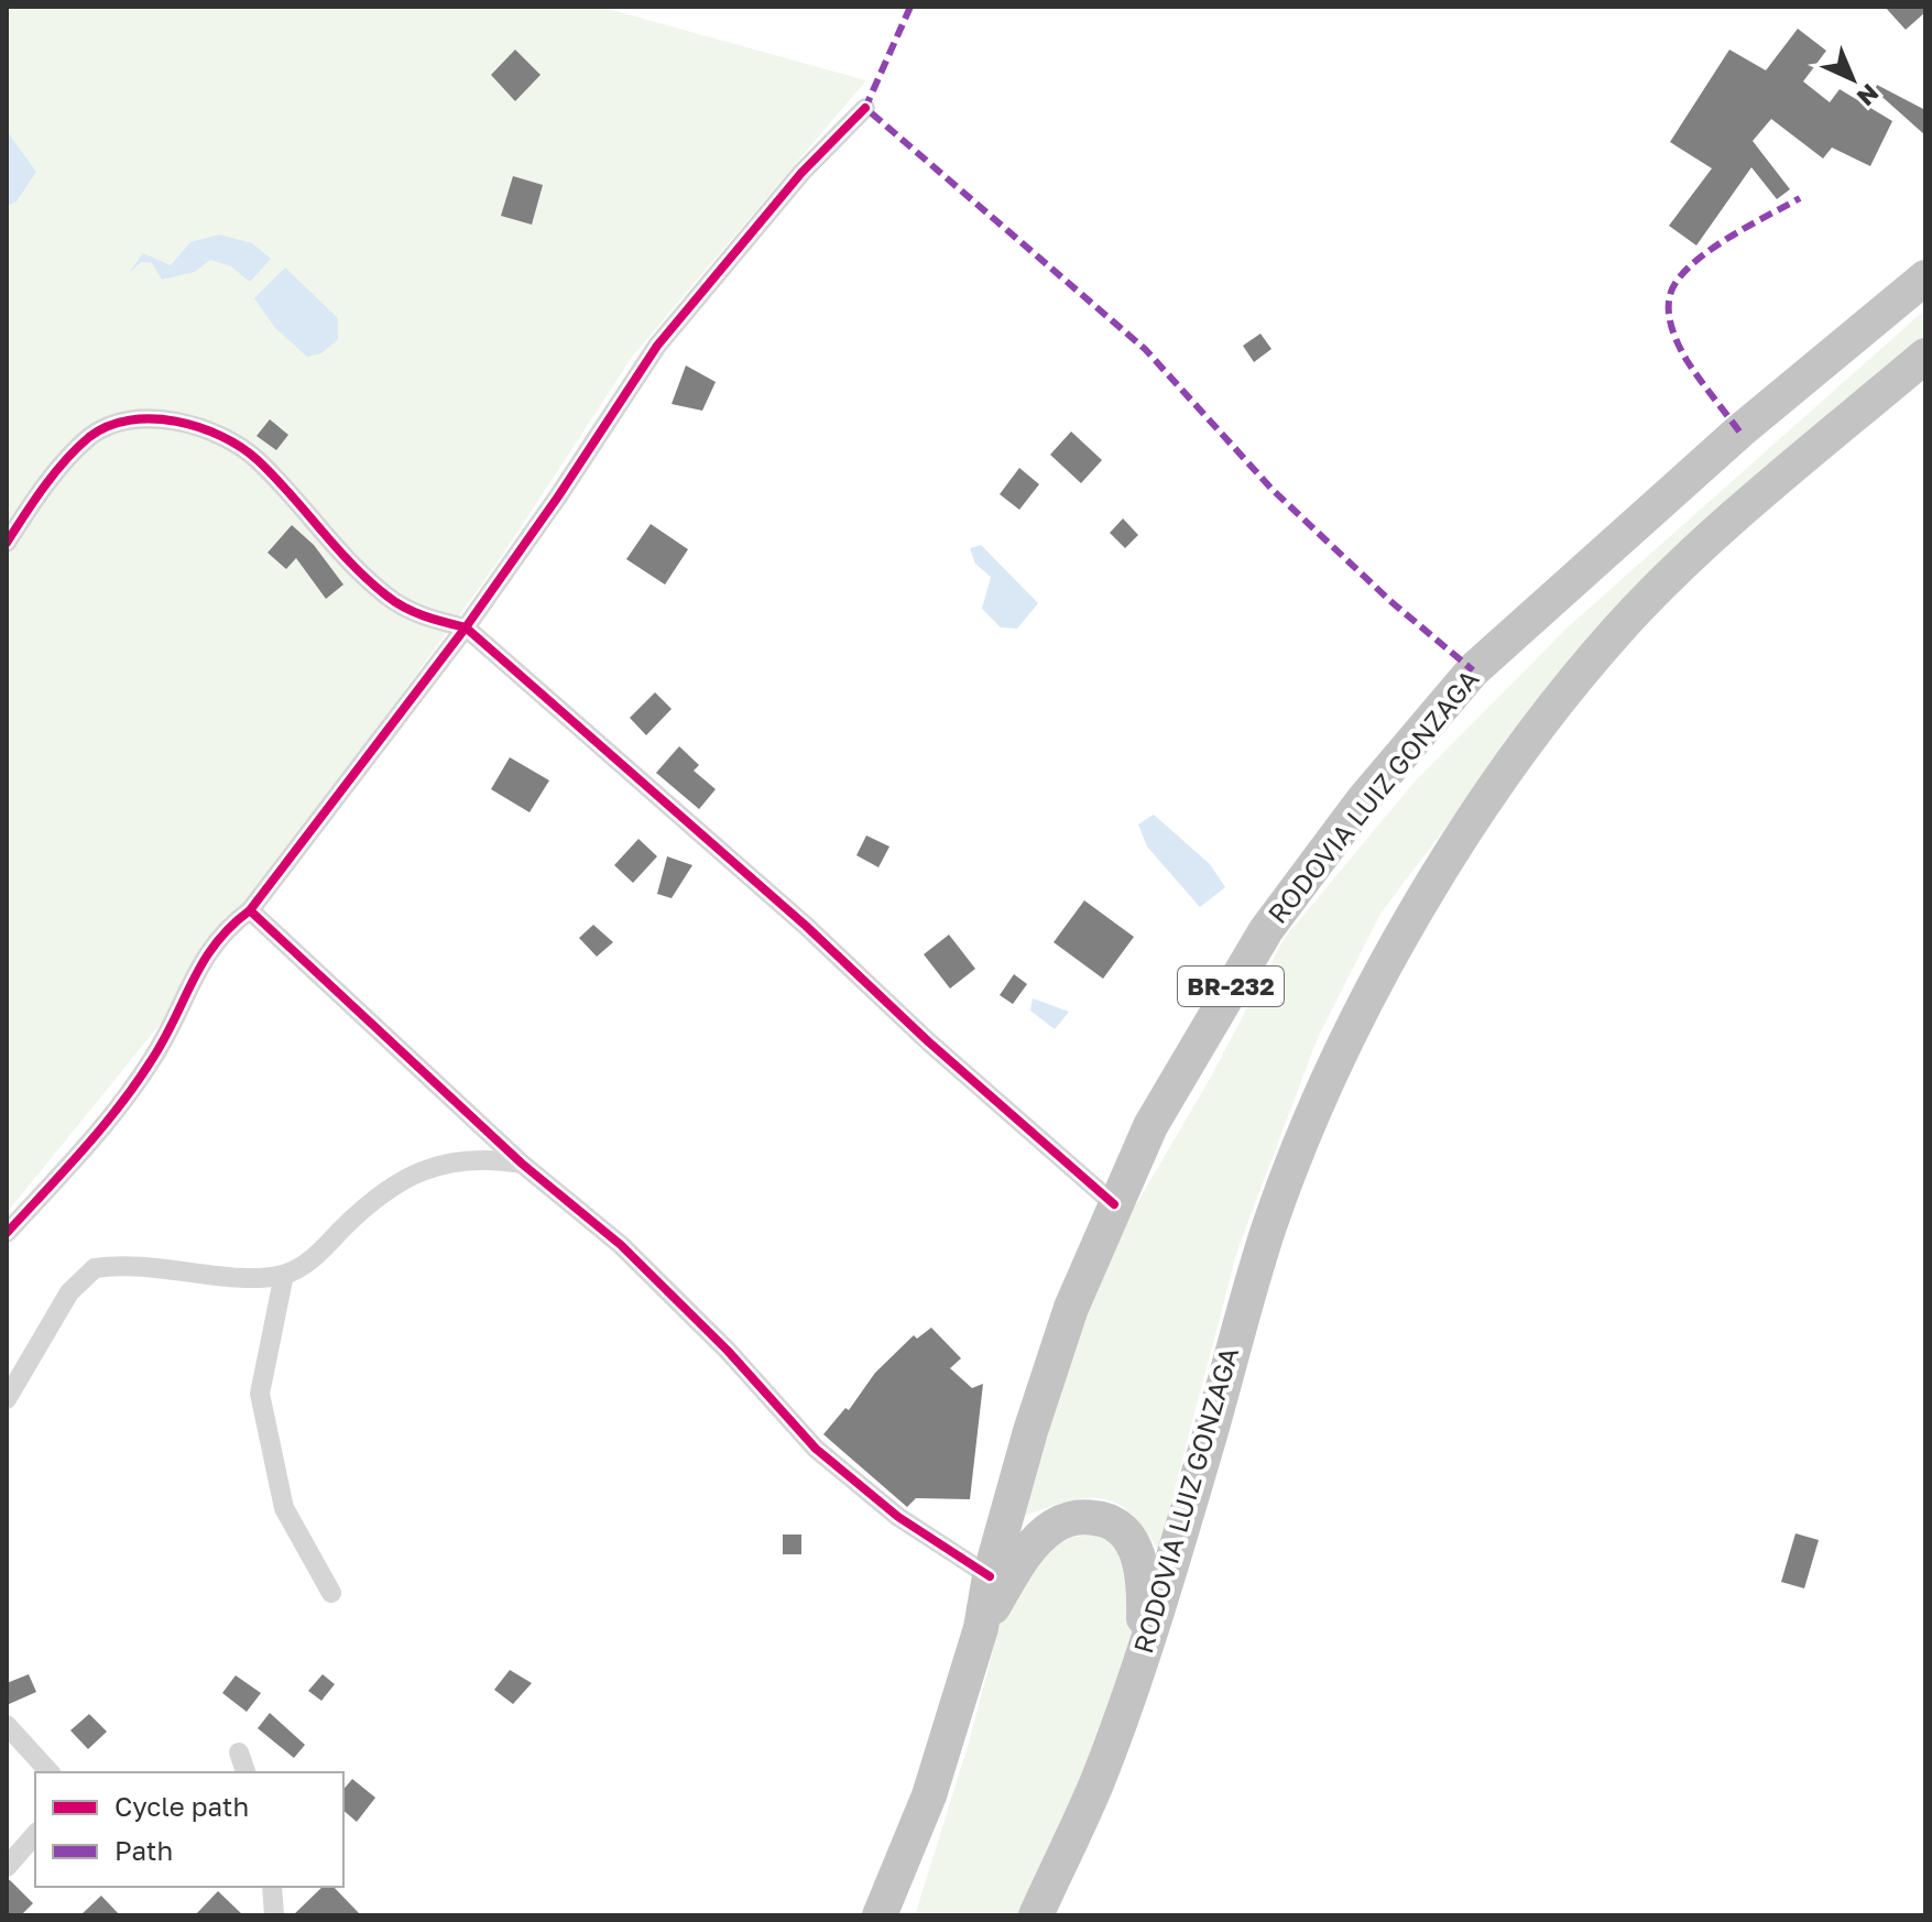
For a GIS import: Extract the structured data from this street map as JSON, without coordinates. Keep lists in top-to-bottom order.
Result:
{
  "streets": {
    "highway": ["RODOVIA LUIZ GONZAGA", "BR-232"]
  },
  "legend": ["Cycle path", "Path"],
  "north": "bottom right"
}
